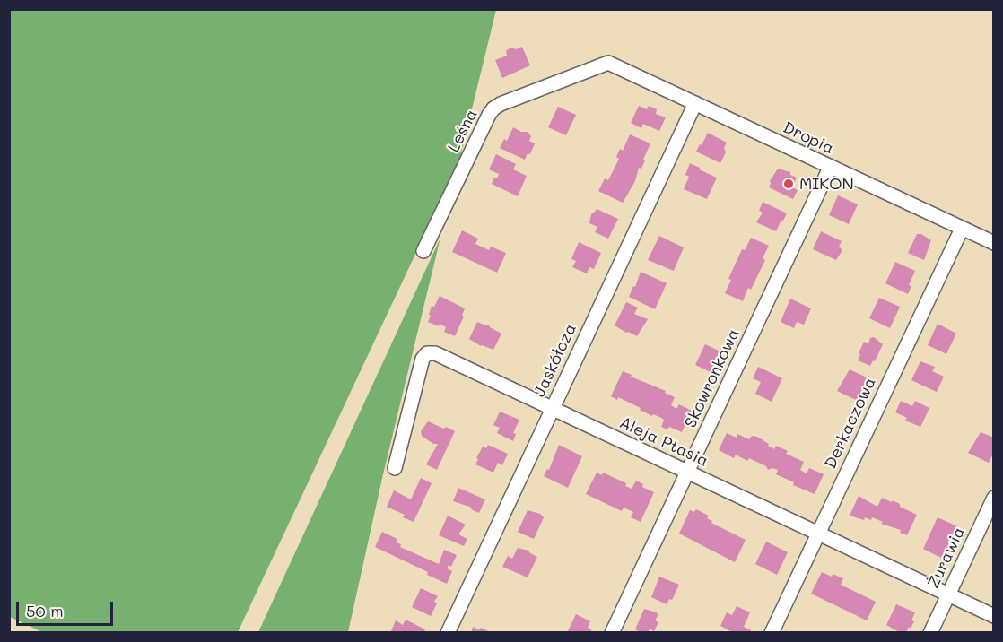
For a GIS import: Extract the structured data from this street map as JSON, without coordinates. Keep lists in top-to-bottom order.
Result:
{
  "streets": {
    "street": [
      "Leśna",
      "Dropia",
      "Jaskółcza",
      "Skowronkowa",
      "Derkaczowa",
      "Aleja Ptasia",
      "Żurawia"
    ]
  },
  "crossings": [
    ["Leśna", "Dropia"],
    ["Dropia", "Jaskółcza"],
    ["Dropia", "Skowronkowa"],
    ["Dropia", "Derkaczowa"],
    ["Jaskółcza", "Aleja Ptasia"],
    ["Skowronkowa", "Aleja Ptasia"],
    ["Derkaczowa", "Aleja Ptasia"],
    ["Aleja Ptasia", "Żurawia"]
  ],
  "places": ["MIKON"],
  "scale_bar": "50 m"
}
